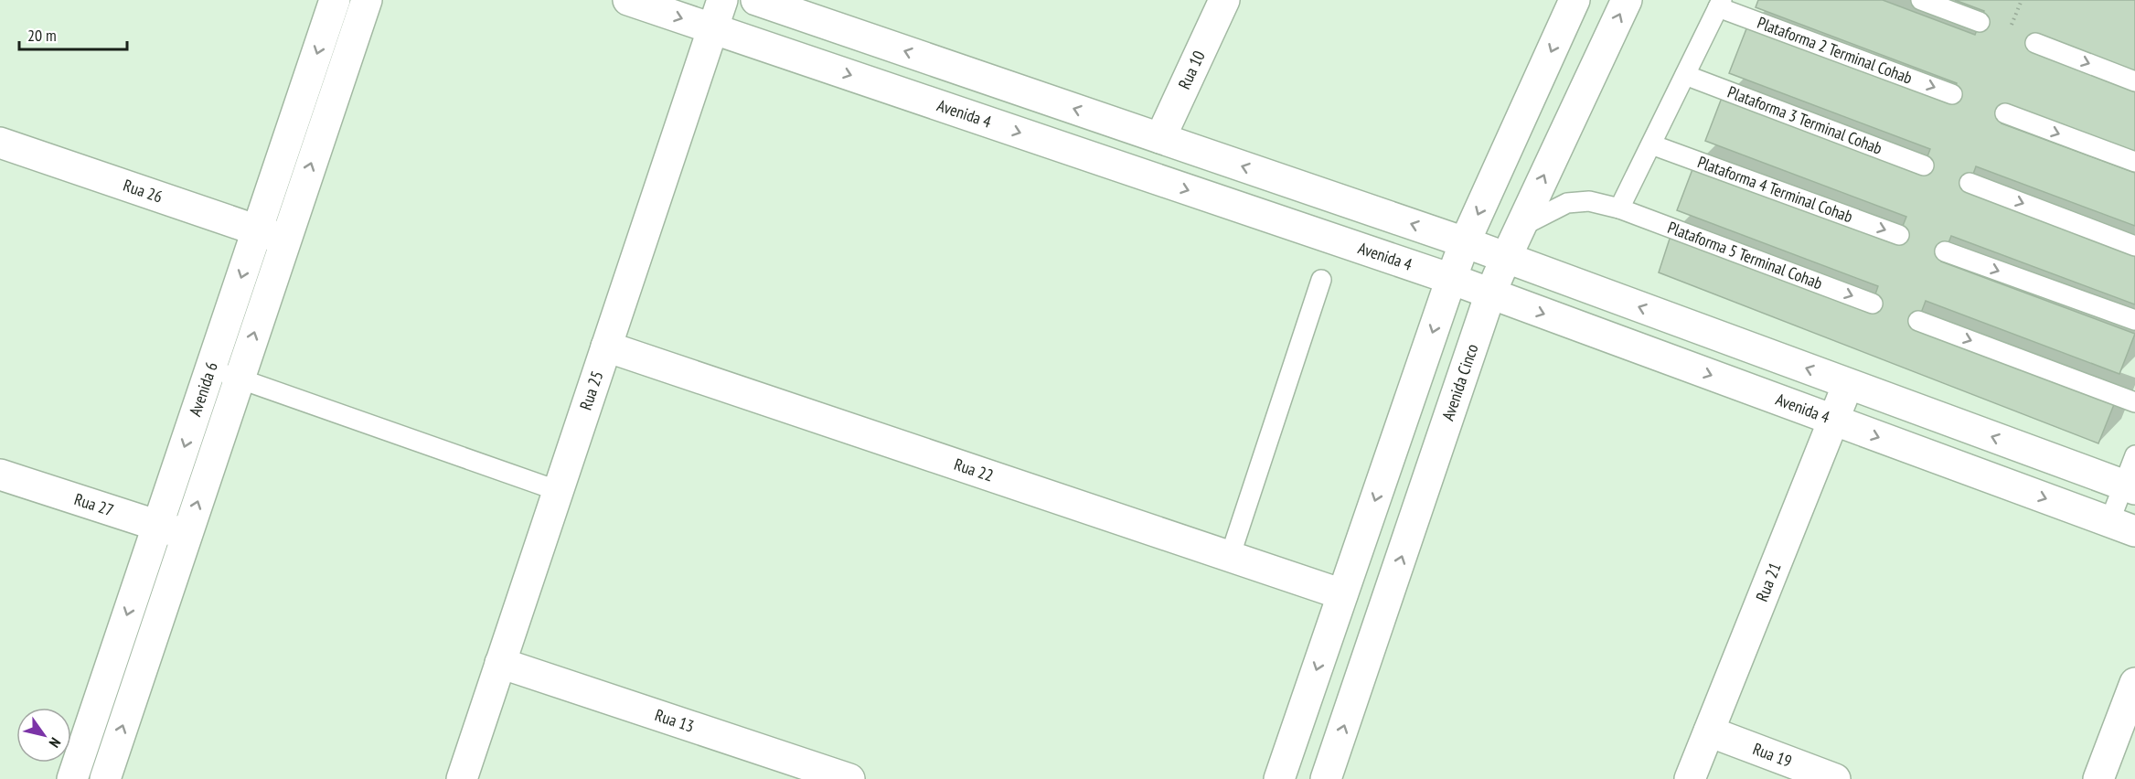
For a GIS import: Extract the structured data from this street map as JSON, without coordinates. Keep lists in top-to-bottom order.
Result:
{
  "streets": {
    "street": [
      "Rua 10",
      "Avenida 4",
      "Rua 26",
      "Avenida Cinco",
      "Avenida 6",
      "Rua 25",
      "Rua 22",
      "Rua 27",
      "Rua 21",
      "Rua 13",
      "Rua 19"
    ],
    "lane": [
      "Plataforma 2 Terminal Cohab",
      "Plataforma 3 Terminal Cohab",
      "Plataforma 4 Terminal Cohab",
      "Plataforma 5 Terminal Cohab"
    ]
  },
  "crossings": [
    ["Avenida 4", "Avenida Cinco"],
    ["Avenida 4", "Rua 25"],
    ["Avenida 4", "Rua 21"],
    ["Rua 26", "Avenida 6"],
    ["Plataforma 5 Terminal Cohab", "Avenida Cinco"],
    ["Avenida 6", "Rua 27"],
    ["Rua 25", "Rua 22"],
    ["Rua 25", "Rua 13"],
    ["Rua 21", "Rua 19"]
  ],
  "one_way": ["Plataforma 2 Terminal Cohab", "Plataforma 4 Terminal Cohab", "Plataforma 5 Terminal Cohab"],
  "scale_bar": "20 m",
  "north": "bottom right"
}
